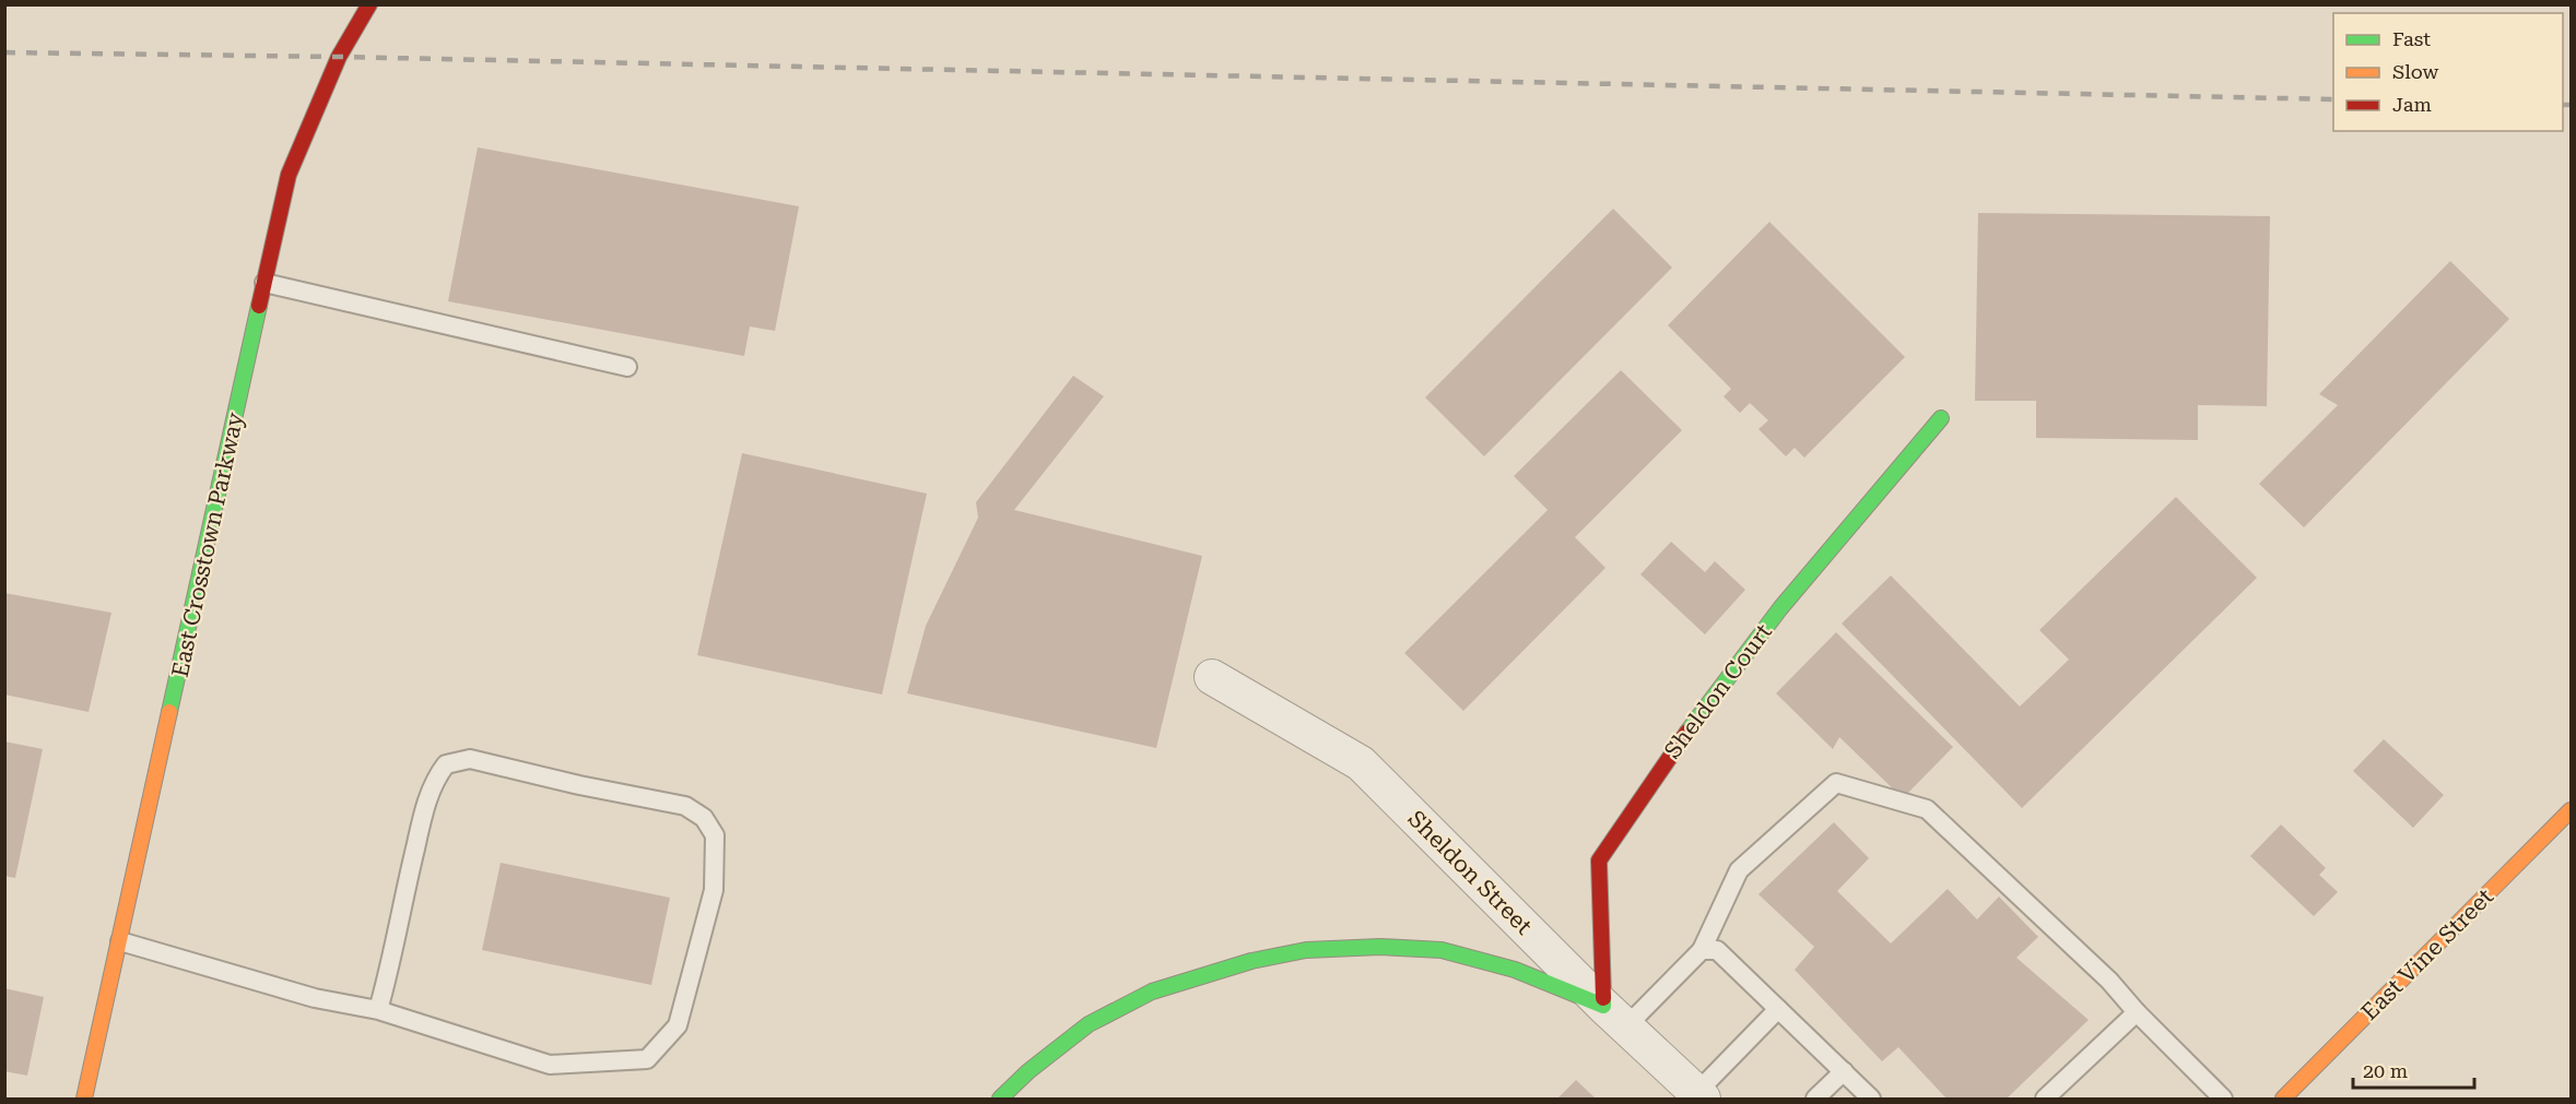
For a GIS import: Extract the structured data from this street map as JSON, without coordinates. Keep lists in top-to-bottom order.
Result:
{
  "streets": {
    "street": [
      "East Crosstown Parkway",
      "Sheldon Court",
      "Sheldon Street",
      "East Vine Street"
    ]
  },
  "crossings": [
    ["Sheldon Court", "Sheldon Street"]
  ],
  "legend": ["Fast", "Slow", "Jam"],
  "scale_bar": "20 m"
}
